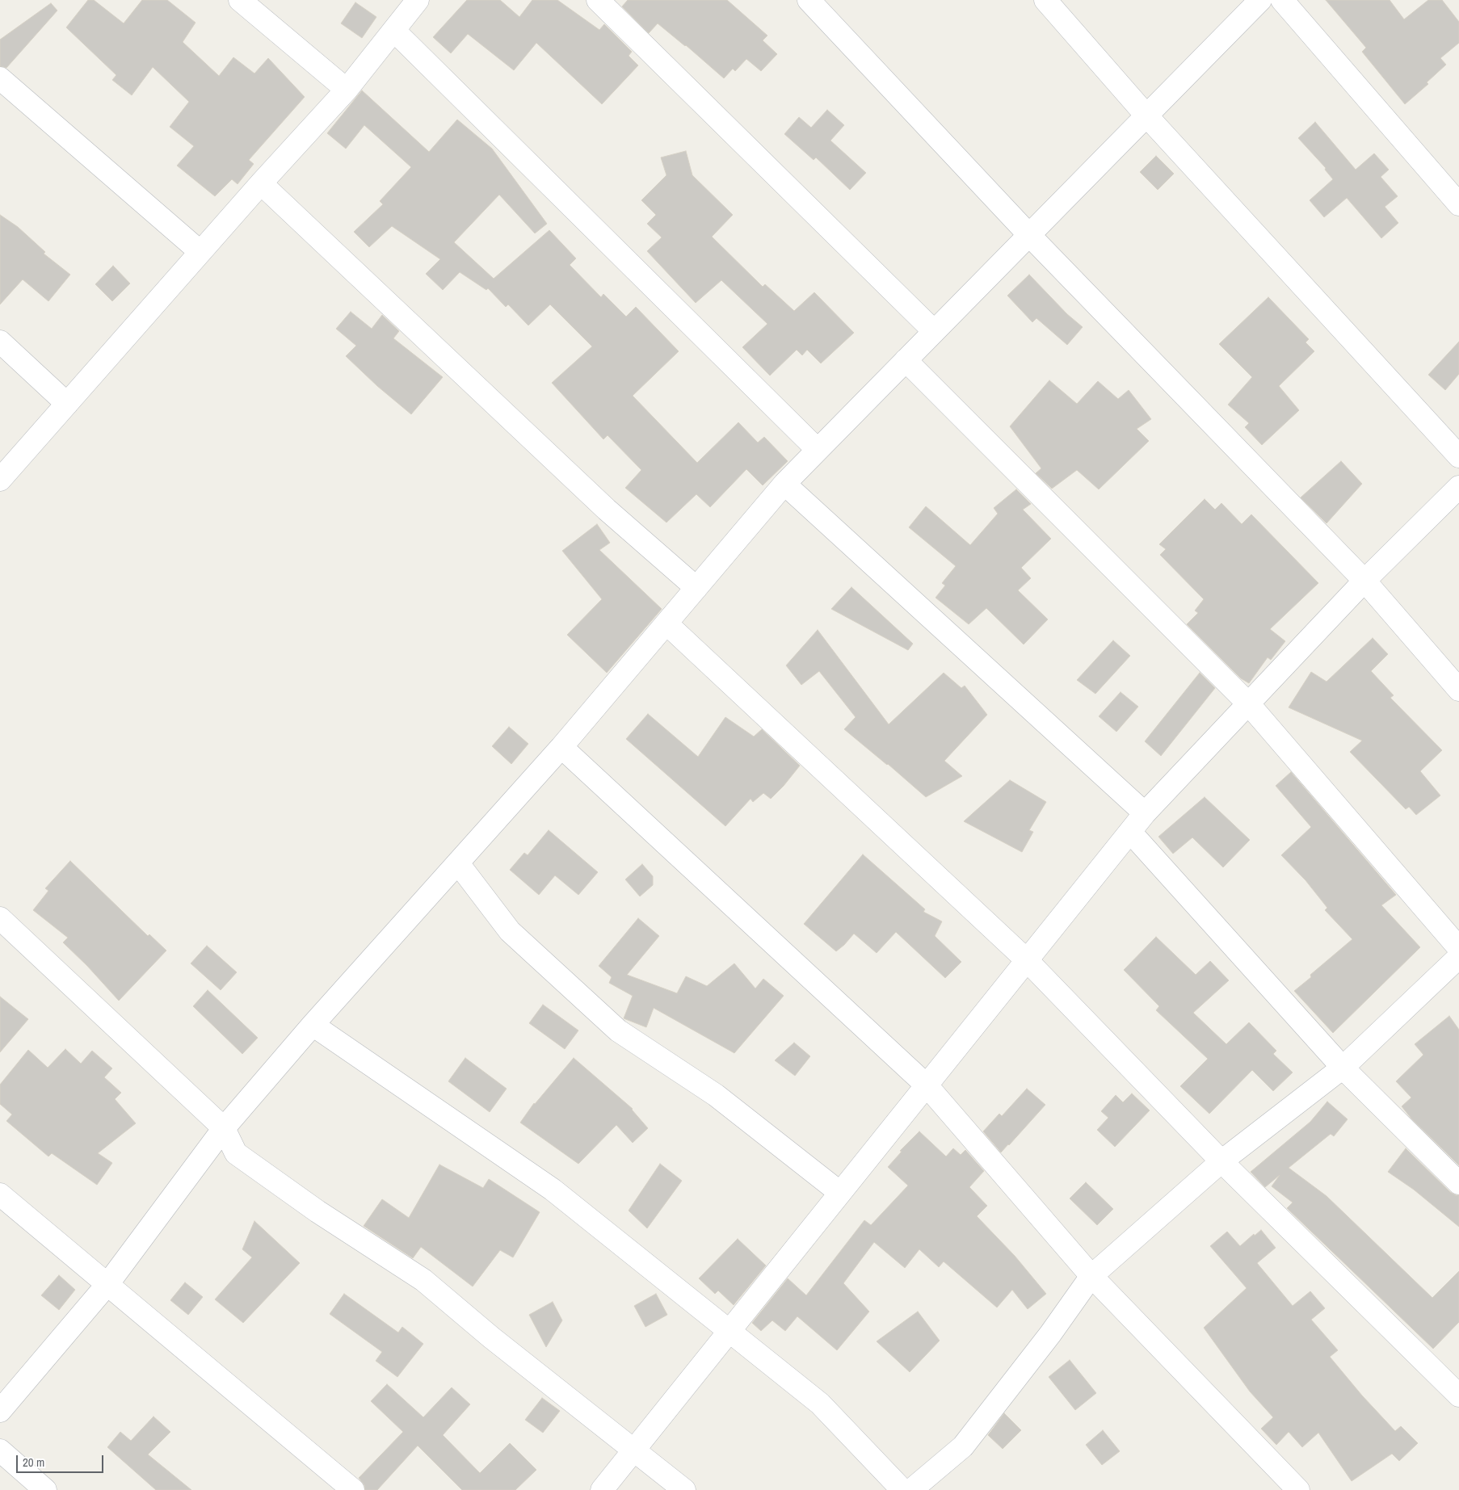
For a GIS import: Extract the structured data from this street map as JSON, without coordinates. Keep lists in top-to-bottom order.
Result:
{
  "scale_bar": "20 m"
}
